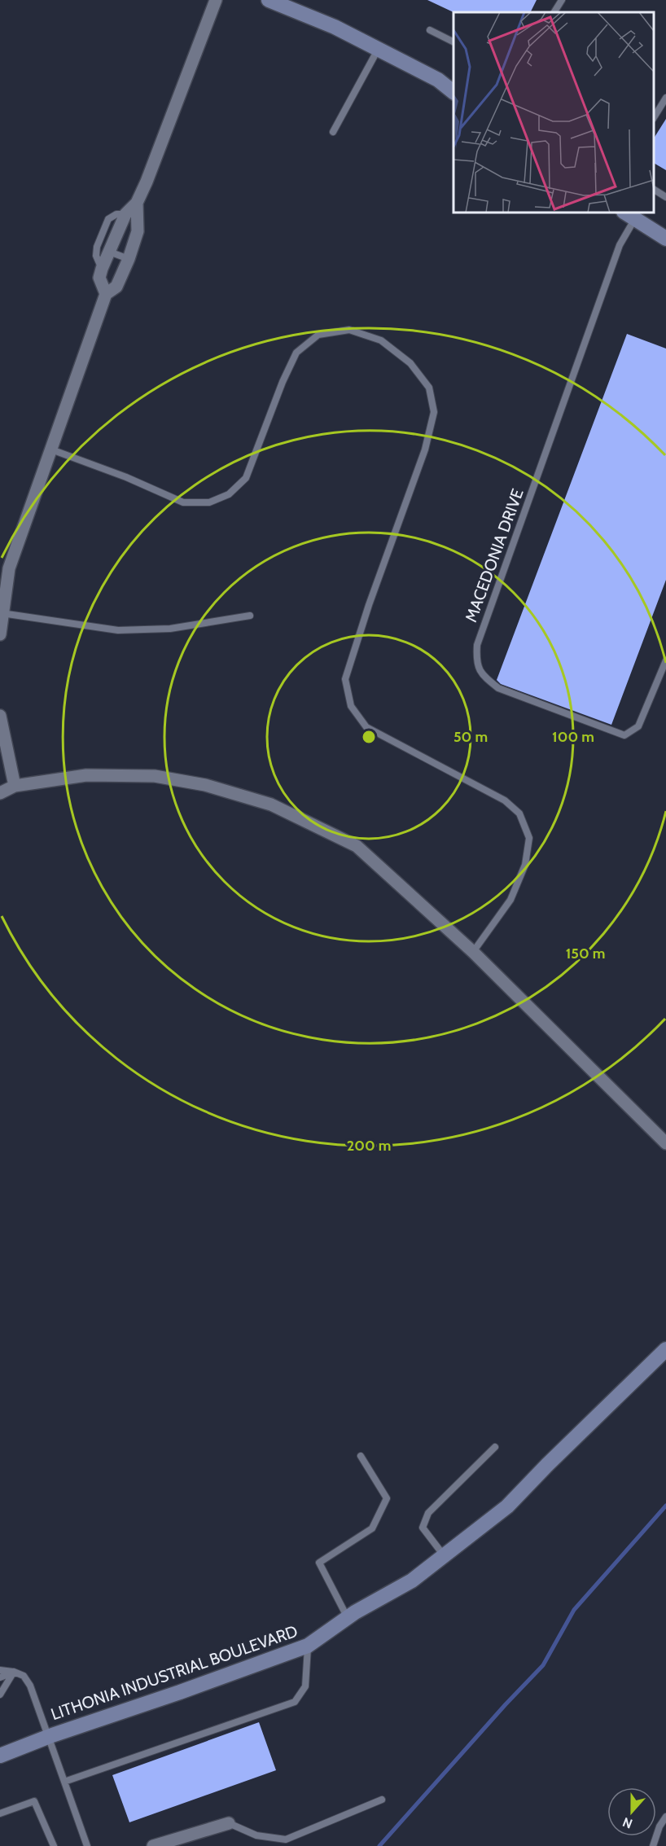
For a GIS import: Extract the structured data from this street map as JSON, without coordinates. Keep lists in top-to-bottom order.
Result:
{
  "streets": {
    "main road": ["LITHONIA INDUSTRIAL BOULEVARD"],
    "lane": ["MACEDONIA DRIVE"]
  },
  "north": "bottom",
  "rings": [
    "50 m",
    "100 m",
    "150 m",
    "200 m"
  ]
}
